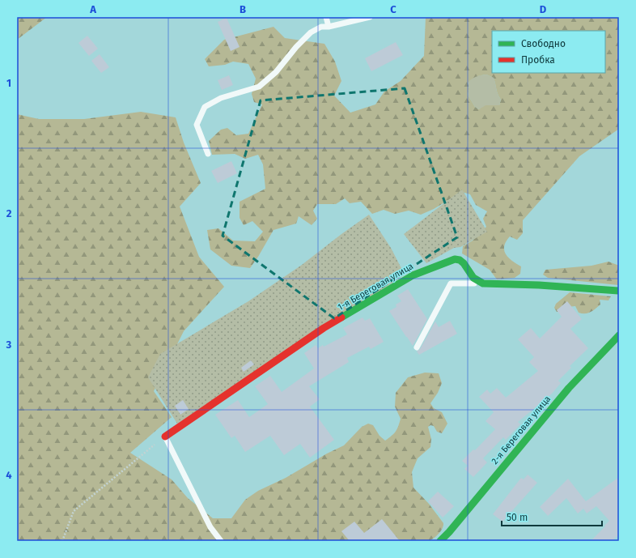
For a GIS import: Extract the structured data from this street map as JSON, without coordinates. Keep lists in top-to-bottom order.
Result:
{
  "streets": {
    "street": ["1-я Береговая улица", "2-я Береговая улица"]
  },
  "legend": ["Свободно", "Пробка"],
  "scale_bar": "50 m",
  "grid": {
    "columns": [
      "A",
      "B",
      "C",
      "D"
    ],
    "rows": [
      "1",
      "2",
      "3",
      "4"
    ]
  }
}
